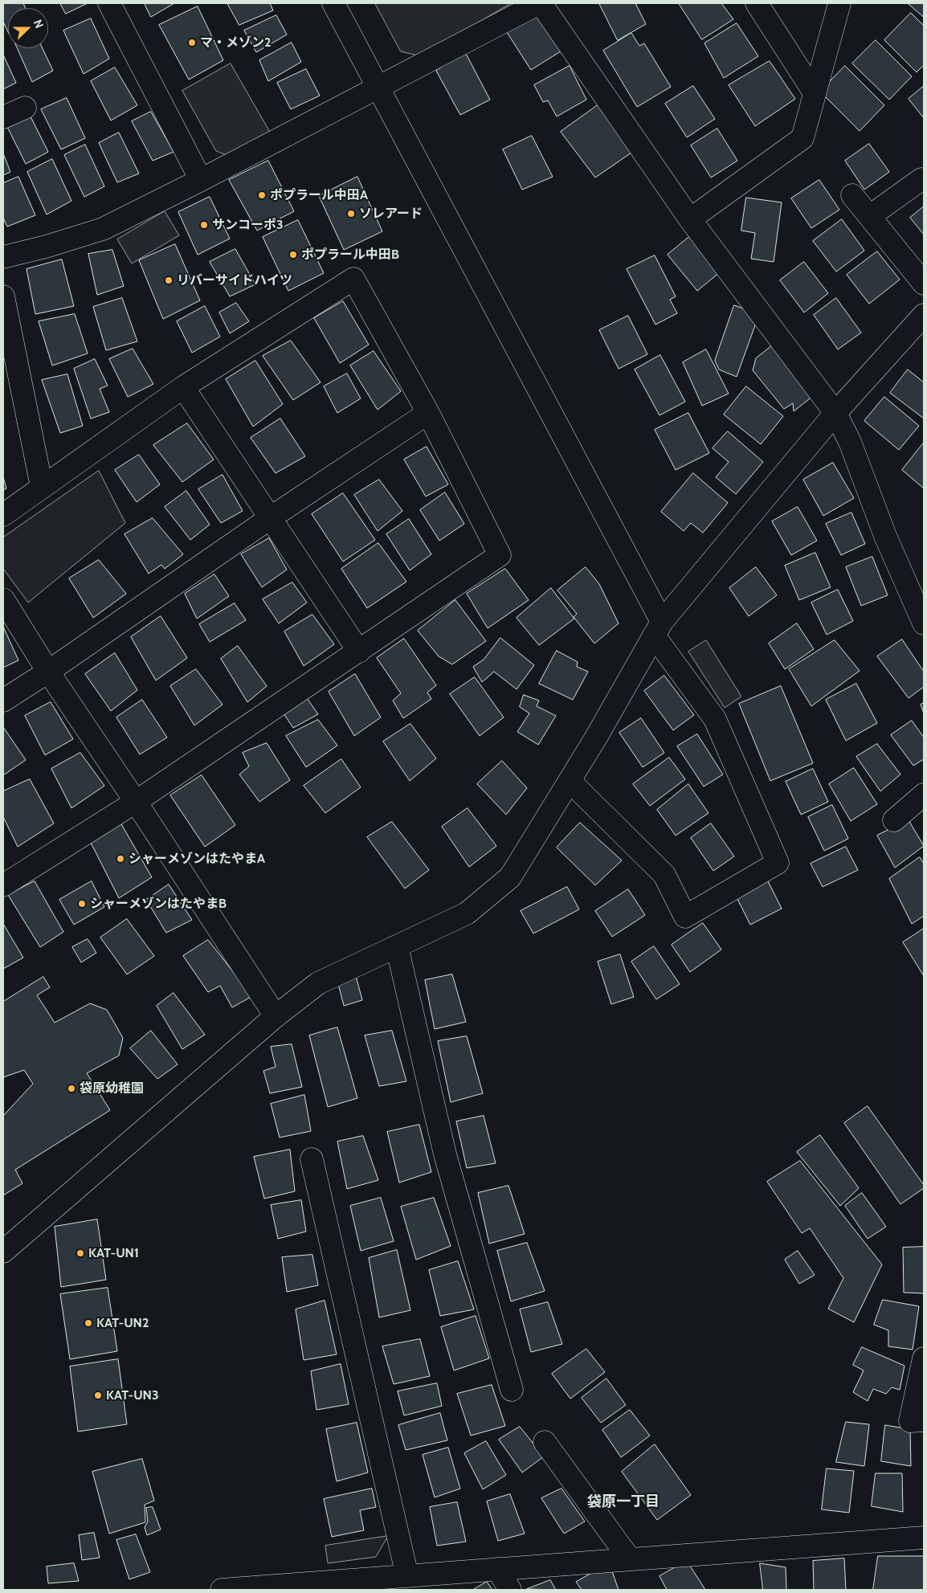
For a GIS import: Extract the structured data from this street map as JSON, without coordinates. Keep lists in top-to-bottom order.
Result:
{
  "districts": ["袋原一丁目"],
  "places": [
    "マ・メゾン2",
    "ポプラール中田A",
    "ソレアード",
    "サンコーポ3",
    "ポプラール中田B",
    "リバーサイドハイツ",
    "シャーメゾンはたやまA",
    "シャーメゾンはたやまB",
    "袋原幼稚園",
    "KAT-UN1",
    "KAT-UN2",
    "KAT-UN3"
  ],
  "north": "right"
}
